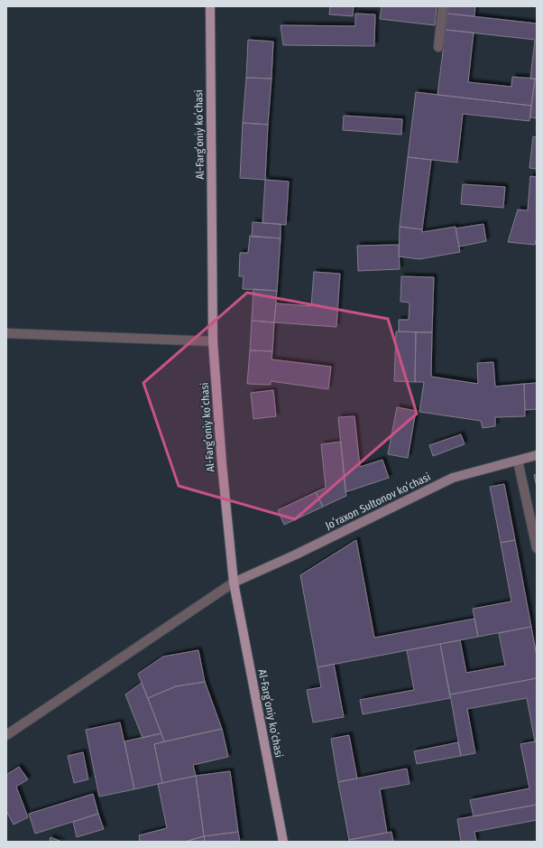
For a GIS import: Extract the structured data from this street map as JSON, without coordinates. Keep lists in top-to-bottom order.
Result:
{
  "streets": {
    "main road": ["Al-Fargʻoniy koʻchasi"],
    "street": ["Joʻraxon Sultonov koʻchasi"]
  },
  "crossings": [
    ["Al-Fargʻoniy koʻchasi", "Joʻraxon Sultonov koʻchasi"]
  ]
}
